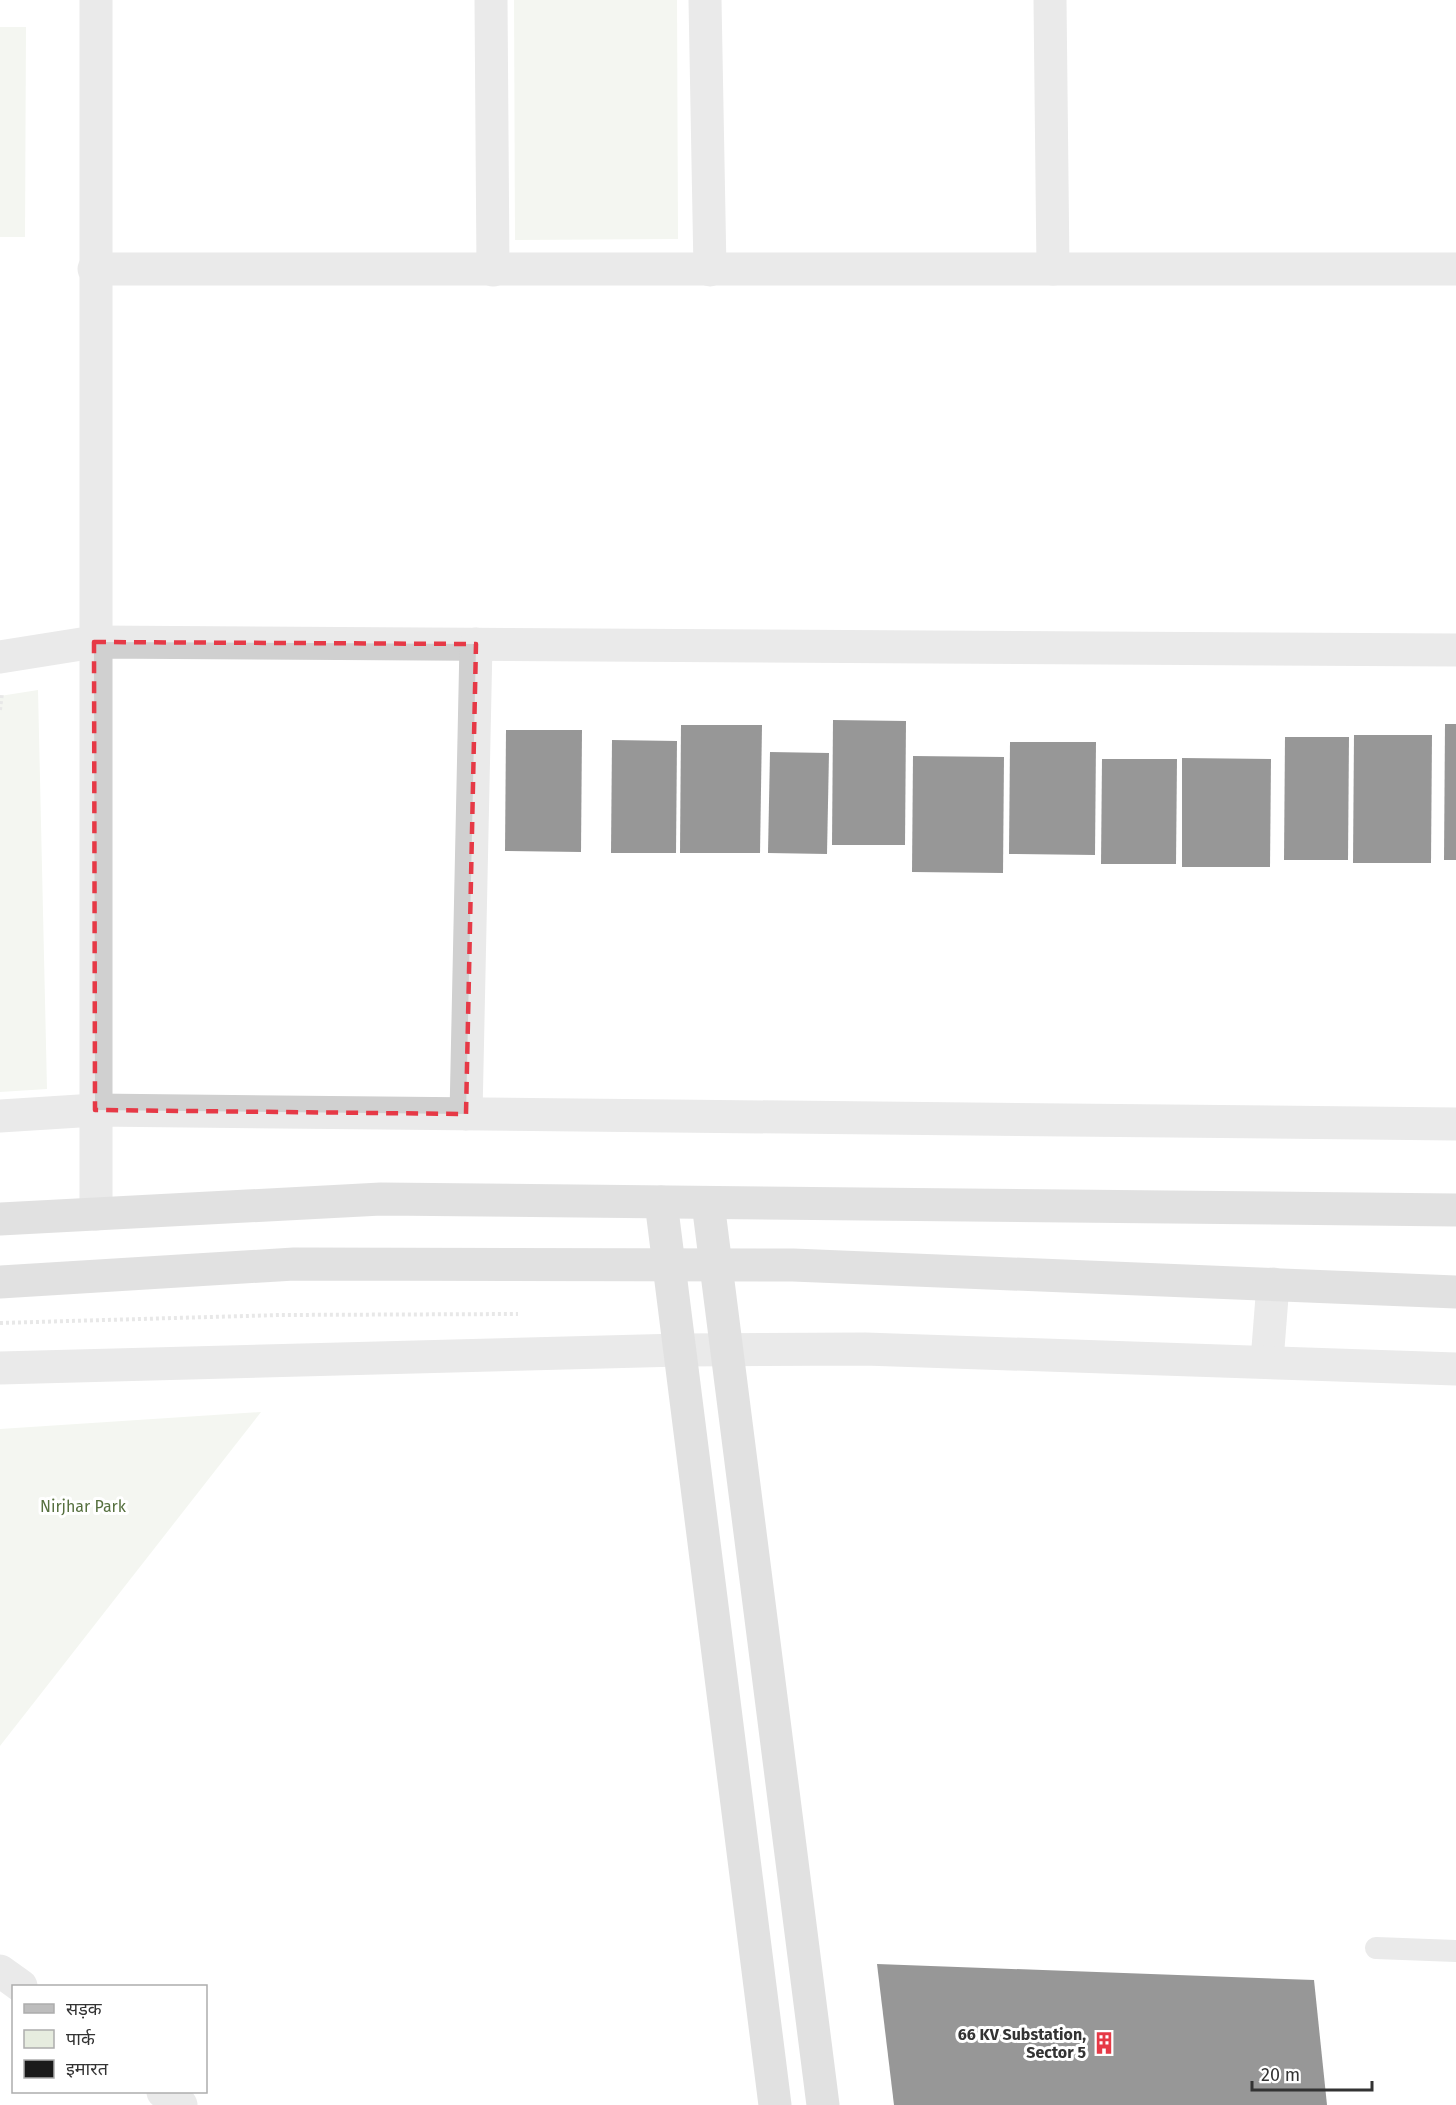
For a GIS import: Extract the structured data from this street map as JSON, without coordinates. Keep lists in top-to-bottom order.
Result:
{
  "parks": ["Nirjhar Park"],
  "places": {
    "building": ["66 KV Substation, Sector 5"]
  },
  "legend": ["सड़क", "पार्क", "इमारत"],
  "scale_bar": "20 m"
}
